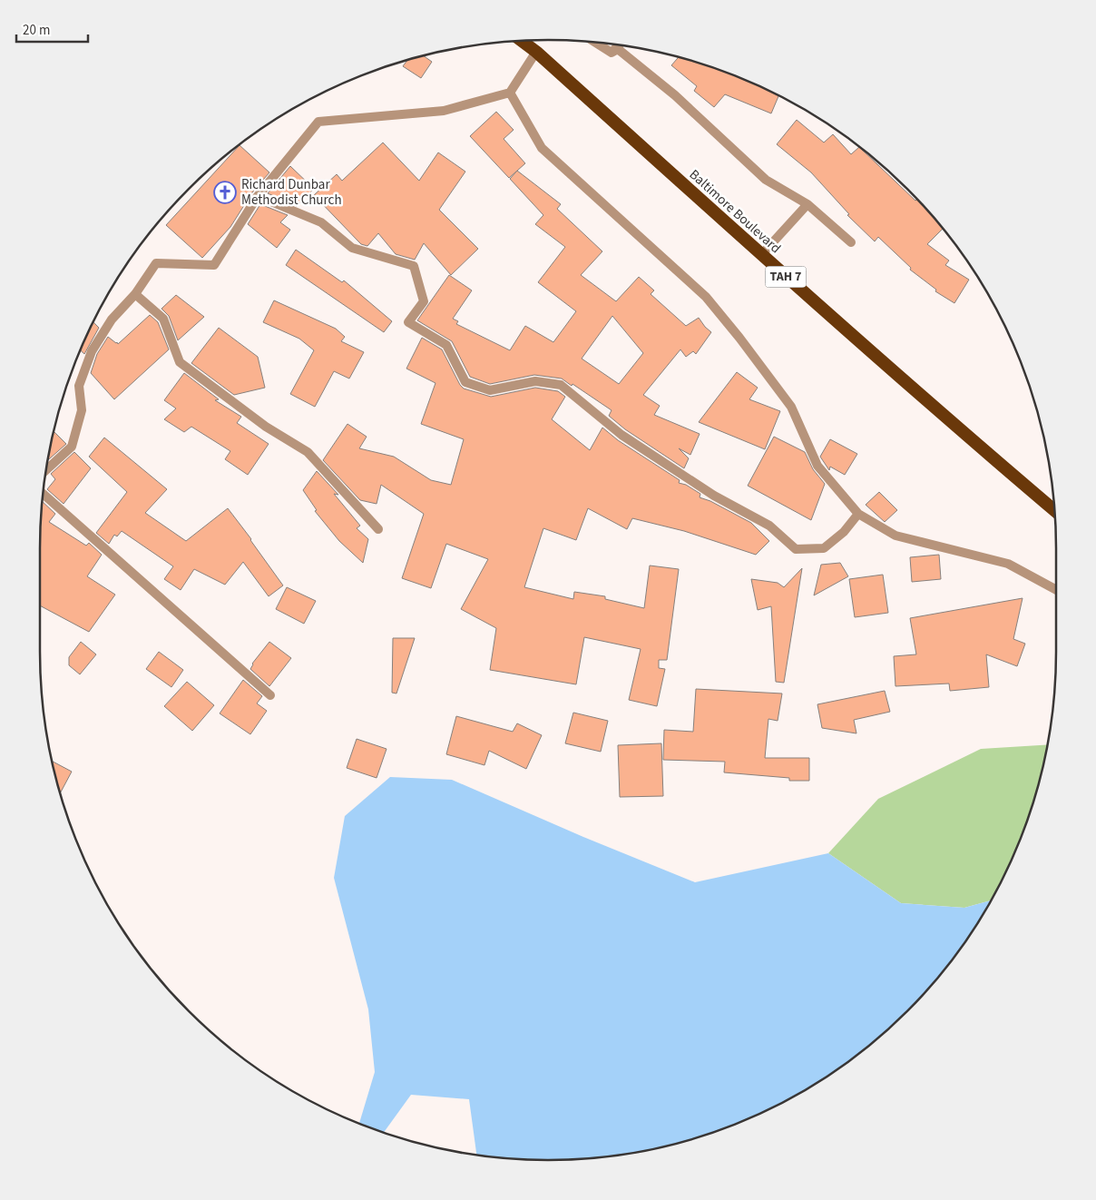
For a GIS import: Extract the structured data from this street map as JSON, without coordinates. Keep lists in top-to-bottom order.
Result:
{
  "streets": {
    "highway": ["Baltimore Boulevard", "TAH 7"]
  },
  "places": {
    "church": ["Richard Dunbar Methodist Church"]
  },
  "scale_bar": "20 m"
}
